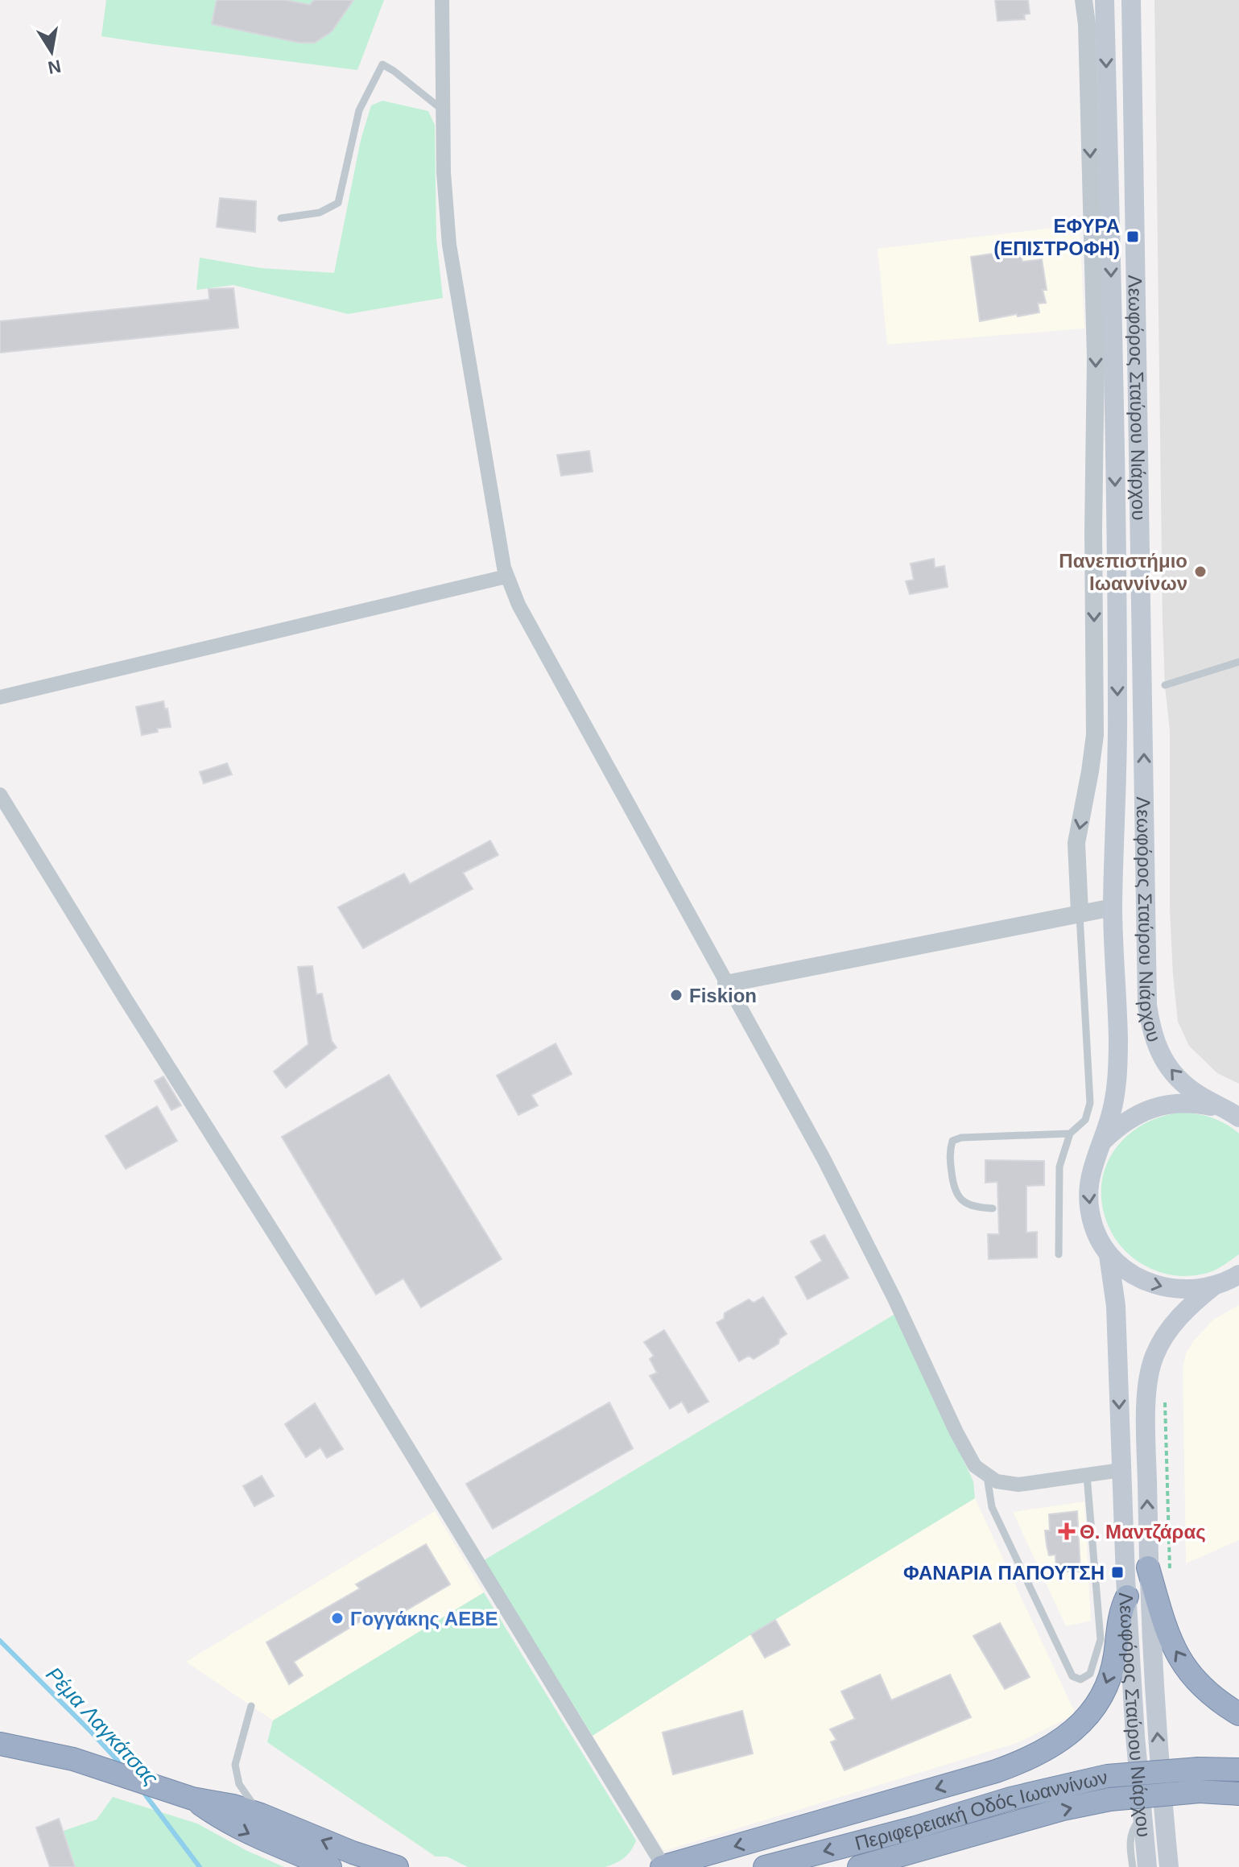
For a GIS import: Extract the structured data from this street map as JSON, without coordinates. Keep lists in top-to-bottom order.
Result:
{
  "streets": {
    "highway": ["Περιφερειακή Οδός Ιωαννίνων"],
    "main road": ["Λεωφόρος Σταύρου Νιάρχου"]
  },
  "water": ["Ρέμα Λαγκάτσας"],
  "places": {
    "transit": ["ΕΦΥΡΑ (ΕΠΙΣΤΡΟΦΗ)", "ΦΑΝΑΡΙΑ ΠΑΠΟΥΤΣΗ"],
    "other": ["Πανεπιστήμιο Ιωαννίνων", "Fiskion", "Γογγάκης ΑΕΒΕ"],
    "health": ["Θ. Μαντζάρας"]
  },
  "north": "bottom"
}
